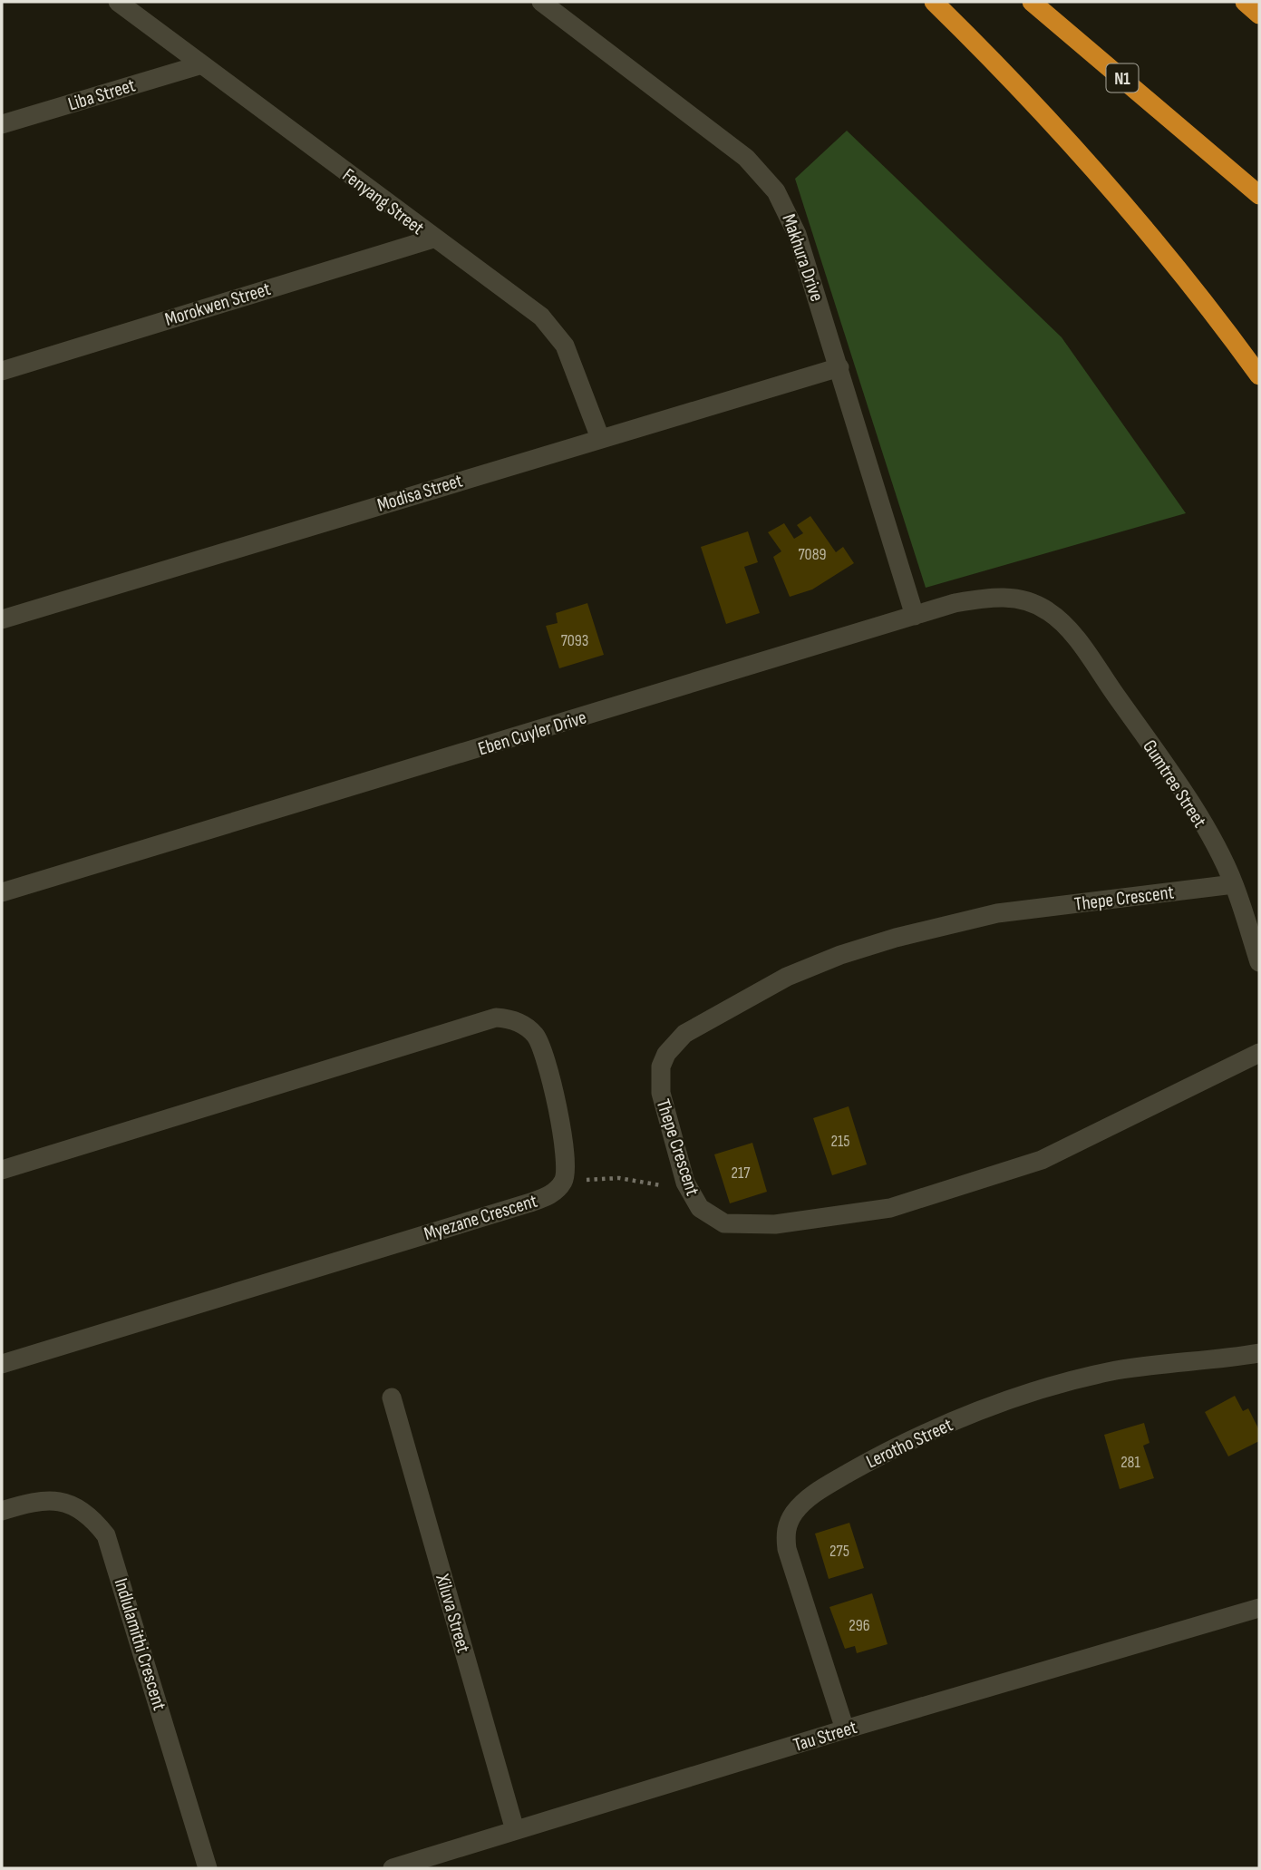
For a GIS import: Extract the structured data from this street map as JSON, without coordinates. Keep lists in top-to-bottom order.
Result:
{
  "streets": {
    "highway": ["N1"],
    "street": [
      "Liba Street",
      "Fenyang Street",
      "Makhura Drive",
      "Morokwen Street",
      "Modisa Street",
      "Eben Cuyler Drive",
      "Gumtree Street",
      "Thepe Crescent",
      "Myezane Crescent",
      "Lerotho Street",
      "Xiluva Street",
      "Indlulamithi Crescent",
      "Tau Street"
    ]
  },
  "crossings": [
    ["Liba Street", "Fenyang Street"],
    ["Fenyang Street", "Morokwen Street"],
    ["Fenyang Street", "Modisa Street"],
    ["Makhura Drive", "Modisa Street"],
    ["Makhura Drive", "Eben Cuyler Drive"],
    ["Eben Cuyler Drive", "Gumtree Street"],
    ["Gumtree Street", "Thepe Crescent"],
    ["Lerotho Street", "Tau Street"],
    ["Xiluva Street", "Tau Street"]
  ],
  "house_numbers": [
    "7089",
    "7093",
    "215",
    "217",
    "281",
    "275",
    "296"
  ]
}
